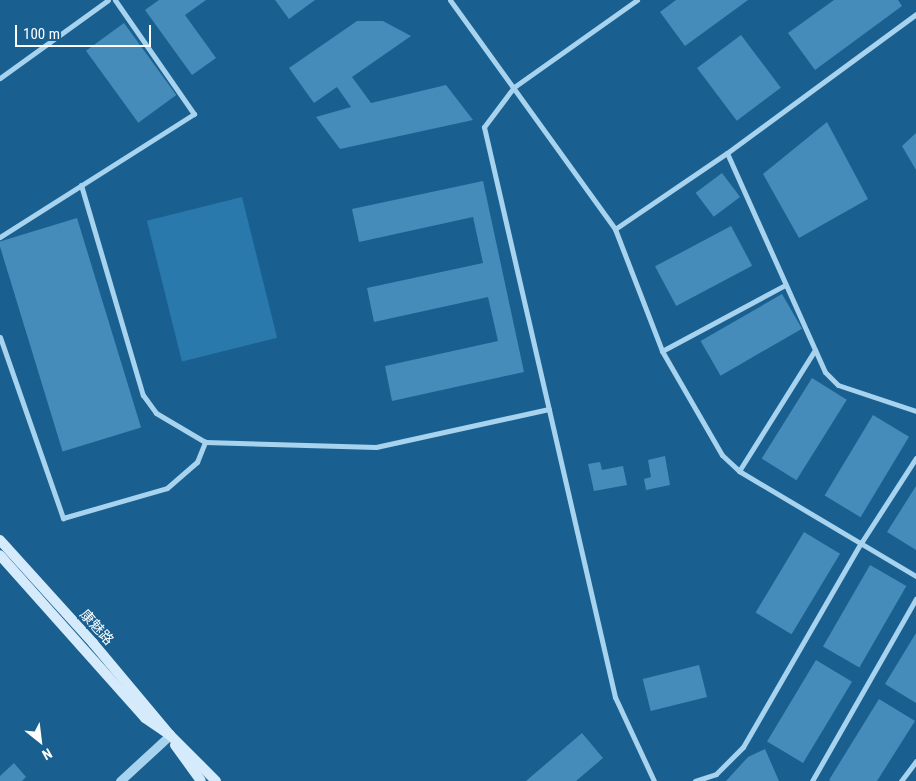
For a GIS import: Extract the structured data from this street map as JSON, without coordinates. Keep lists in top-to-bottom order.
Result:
{
  "streets": {
    "main road": ["康魅路"]
  },
  "scale_bar": "100 m",
  "north": "bottom right"
}
